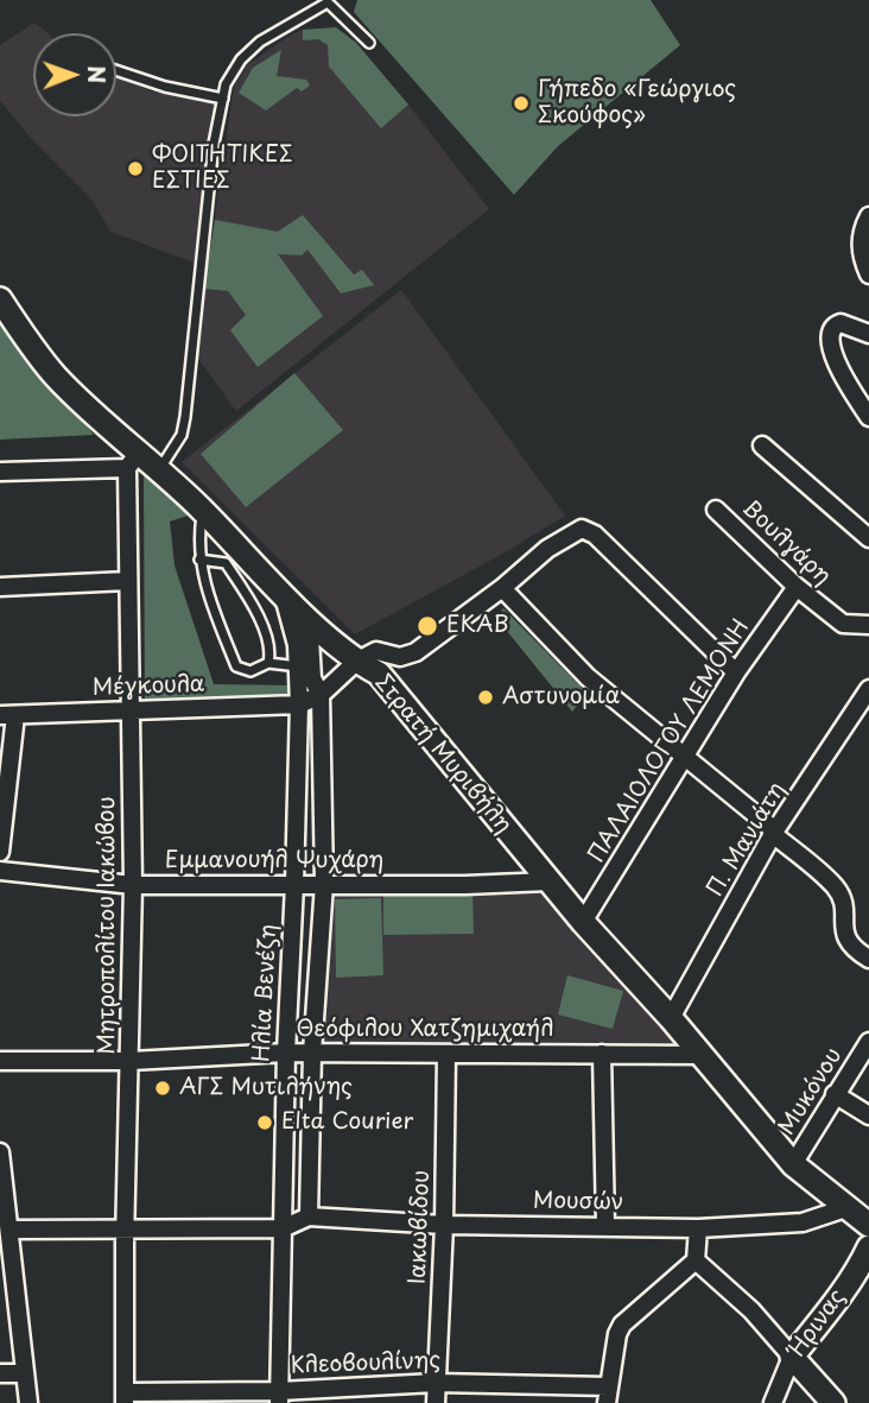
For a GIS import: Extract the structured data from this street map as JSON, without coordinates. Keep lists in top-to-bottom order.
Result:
{
  "streets": {
    "main road": ["Στρατή Μυριβήλη", "Ήρινας"],
    "street": [
      "Βουλγάρη",
      "Μέγκουλα",
      "ΠΑΛΑΙΟΛΟΓΟΥ ΛΕΜΟΝΗ",
      "Π. Μανιάτη",
      "Εμμανουήλ Ψυχάρη",
      "Μητροπολίτου Ιακώβου",
      "Ηλία Βενέζη",
      "Θεόφιλου Χατζημιχαήλ",
      "Μυκόνου",
      "Μουσών",
      "Ιακωβίδου",
      "Κλεοβουλίνης"
    ]
  },
  "crossings": [
    ["Βουλγάρη", "ΠΑΛΑΙΟΛΟΓΟΥ ΛΕΜΟΝΗ"],
    ["Μέγκουλα", "Μητροπολίτου Ιακώβου"],
    ["Μέγκουλα", "Ηλία Βενέζη"],
    ["ΠΑΛΑΙΟΛΟΓΟΥ ΛΕΜΟΝΗ", "Στρατή Μυριβήλη"],
    ["Στρατή Μυριβήλη", "Π. Μανιάτη"],
    ["Στρατή Μυριβήλη", "Εμμανουήλ Ψυχάρη"],
    ["Στρατή Μυριβήλη", "Μητροπολίτου Ιακώβου"],
    ["Στρατή Μυριβήλη", "Ηλία Βενέζη"],
    ["Στρατή Μυριβήλη", "Θεόφιλου Χατζημιχαήλ"],
    ["Στρατή Μυριβήλη", "Μυκόνου"],
    ["Στρατή Μυριβήλη", "Μουσών"],
    ["Εμμανουήλ Ψυχάρη", "Μητροπολίτου Ιακώβου"],
    ["Εμμανουήλ Ψυχάρη", "Ηλία Βενέζη"],
    ["Μητροπολίτου Ιακώβου", "Θεόφιλου Χατζημιχαήλ"],
    ["Μητροπολίτου Ιακώβου", "Κλεοβουλίνης"],
    ["Ηλία Βενέζη", "Θεόφιλου Χατζημιχαήλ"],
    ["Ηλία Βενέζη", "Κλεοβουλίνης"],
    ["Θεόφιλου Χατζημιχαήλ", "Ιακωβίδου"],
    ["Μουσών", "Ιακωβίδου"],
    ["Ιακωβίδου", "Κλεοβουλίνης"]
  ],
  "places": [
    "Γήπεδο «Γεώργιος Σκούφος»",
    "ΦΟΙΤΗΤΙΚΕΣ ΕΣΤΙΕΣ",
    "ΕΚΑΒ",
    "Αστυνομία",
    "ΑΓΣ Μυτιλήνης",
    "Elta Courier"
  ],
  "north": "right"
}
